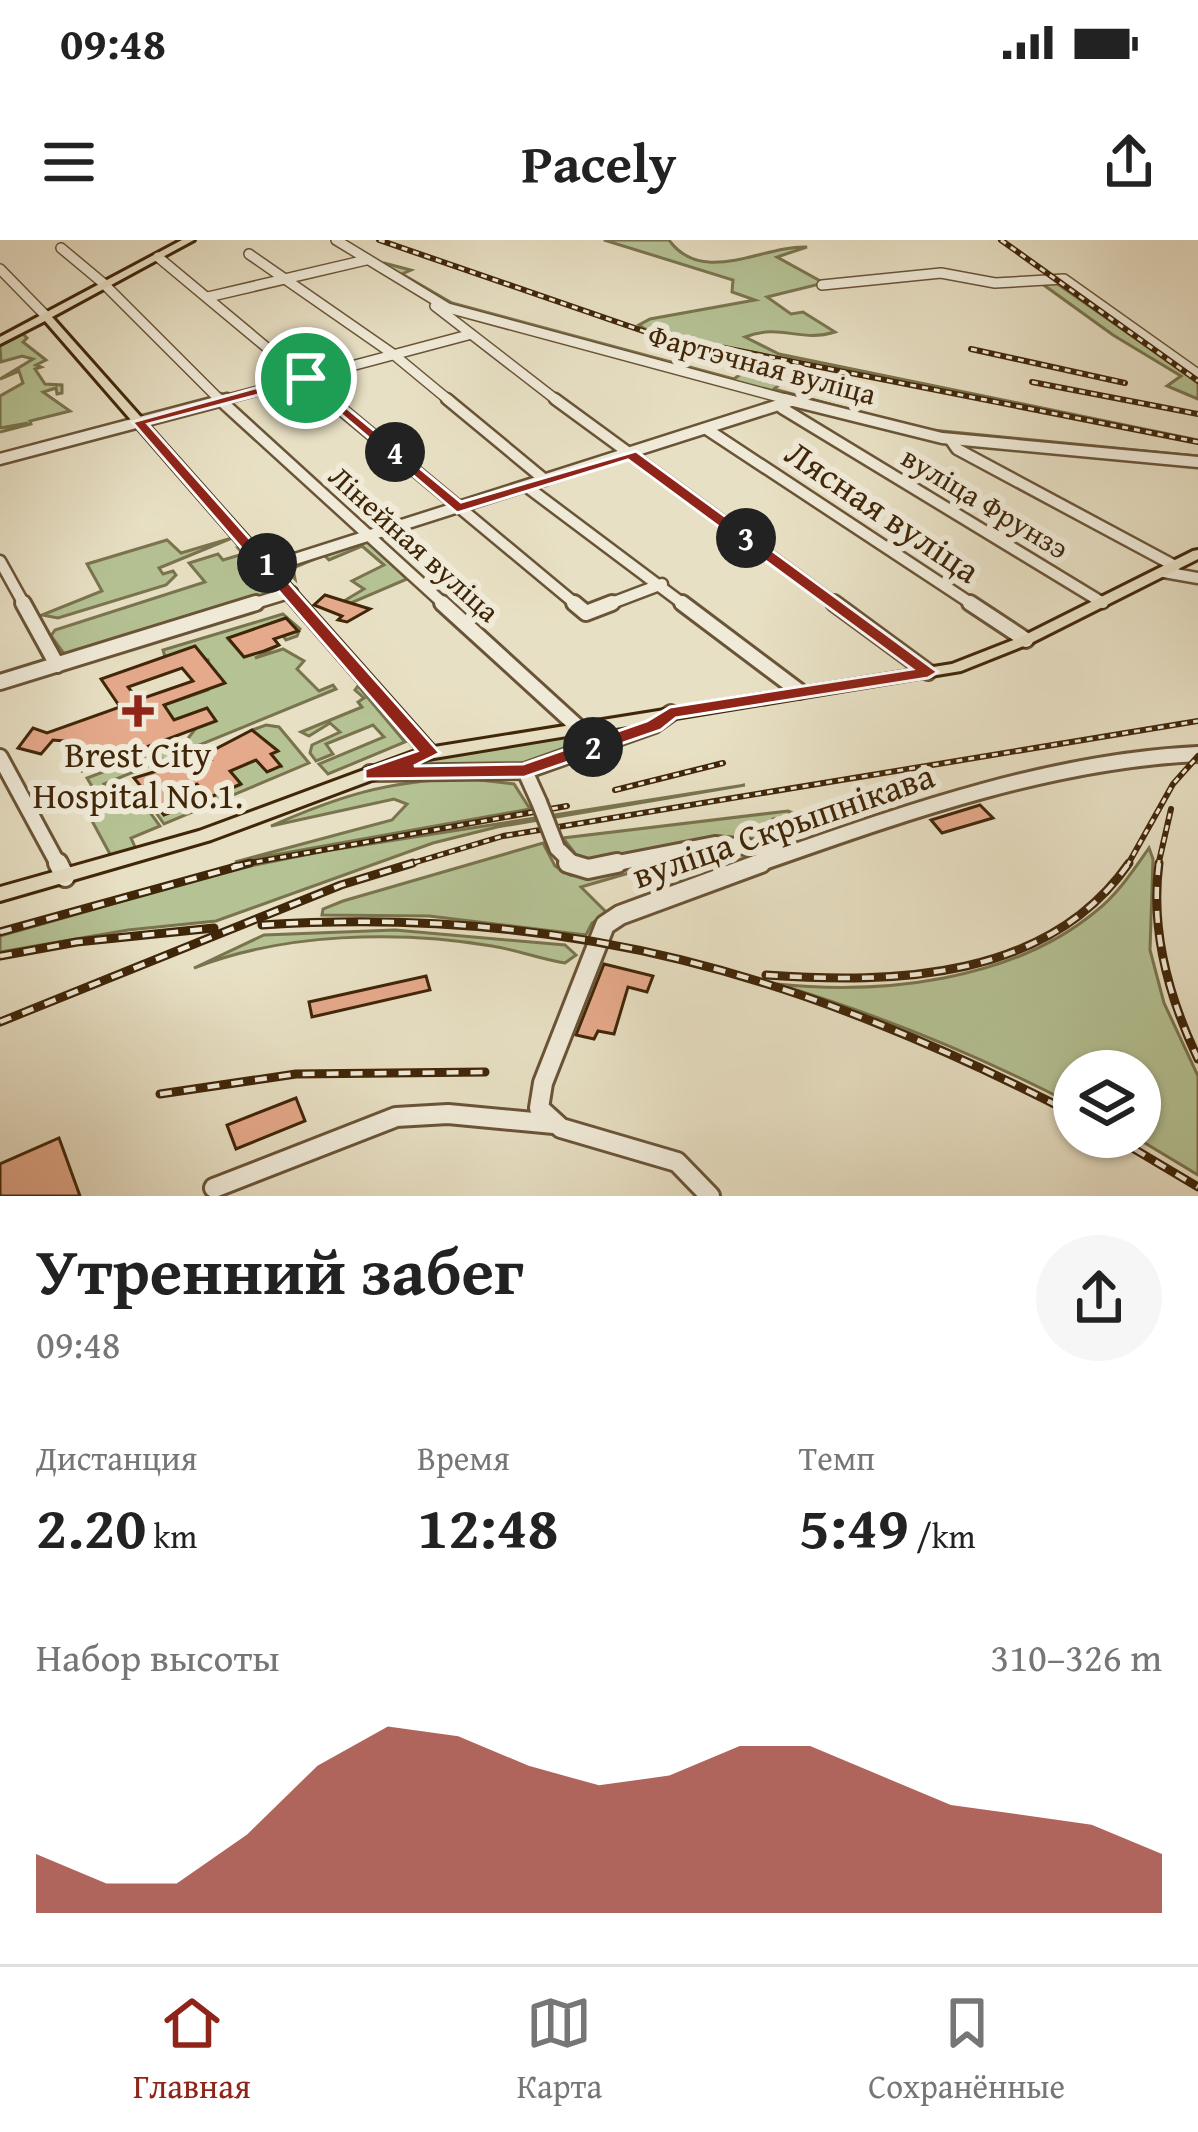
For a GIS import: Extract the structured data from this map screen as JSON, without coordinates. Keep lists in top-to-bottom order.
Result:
{
  "streets": {
    "street": [
      "Фартэчная вуліца",
      "вуліца Фрунзэ",
      "Лясная вуліца",
      "Лінейная вуліца",
      "вуліца Скрыпнікава"
    ]
  },
  "crossings": [
    ["Фартэчная вуліца", "вуліца Фрунзэ"]
  ],
  "places": {
    "health": ["Brest City Hospital No.1."]
  },
  "page": {
    "status": "09:48",
    "header": "Pacely",
    "pins": [
      "4",
      "3",
      "1",
      "2"
    ],
    "heading": ["Утренний забег", "09:48"],
    "stats": [
      ["Дистанция", "2.20 km"],
      ["Время", "12:48"],
      ["Темп", "5:49 /km"]
    ],
    "chart": ["Набор высоты", "310–326 m"],
    "tabs": ["Главная", "Карта", "Сохранённые"]
  }
}
